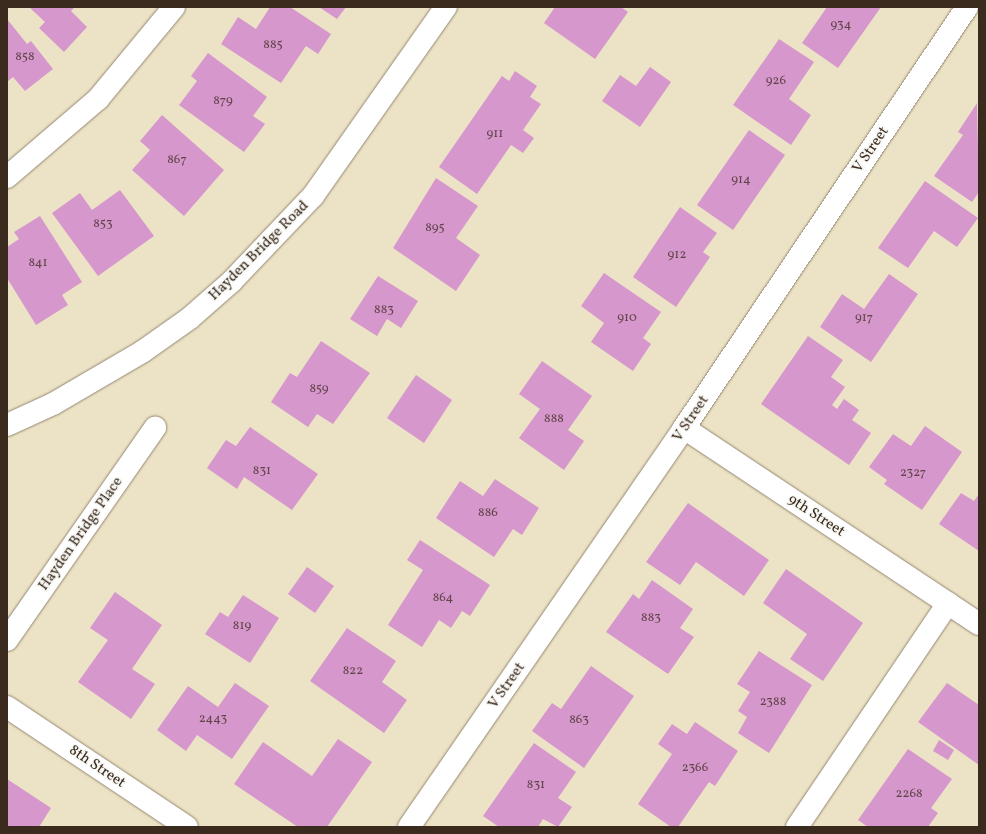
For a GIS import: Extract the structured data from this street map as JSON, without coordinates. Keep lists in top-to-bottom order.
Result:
{
  "streets": {
    "street": [
      "V Street",
      "Hayden Bridge Road",
      "9th Street",
      "Hayden Bridge Place",
      "8th Street"
    ]
  },
  "crossings": [
    ["V Street", "9th Street"]
  ],
  "house_numbers": [
    "934",
    "885",
    "858",
    "926",
    "879",
    "911",
    "867",
    "914",
    "853",
    "895",
    "912",
    "841",
    "883",
    "910",
    "917",
    "859",
    "888",
    "831",
    "2327",
    "886",
    "864",
    "883",
    "819",
    "822",
    "2388",
    "2443",
    "863",
    "2366",
    "831",
    "2268"
  ]
}
